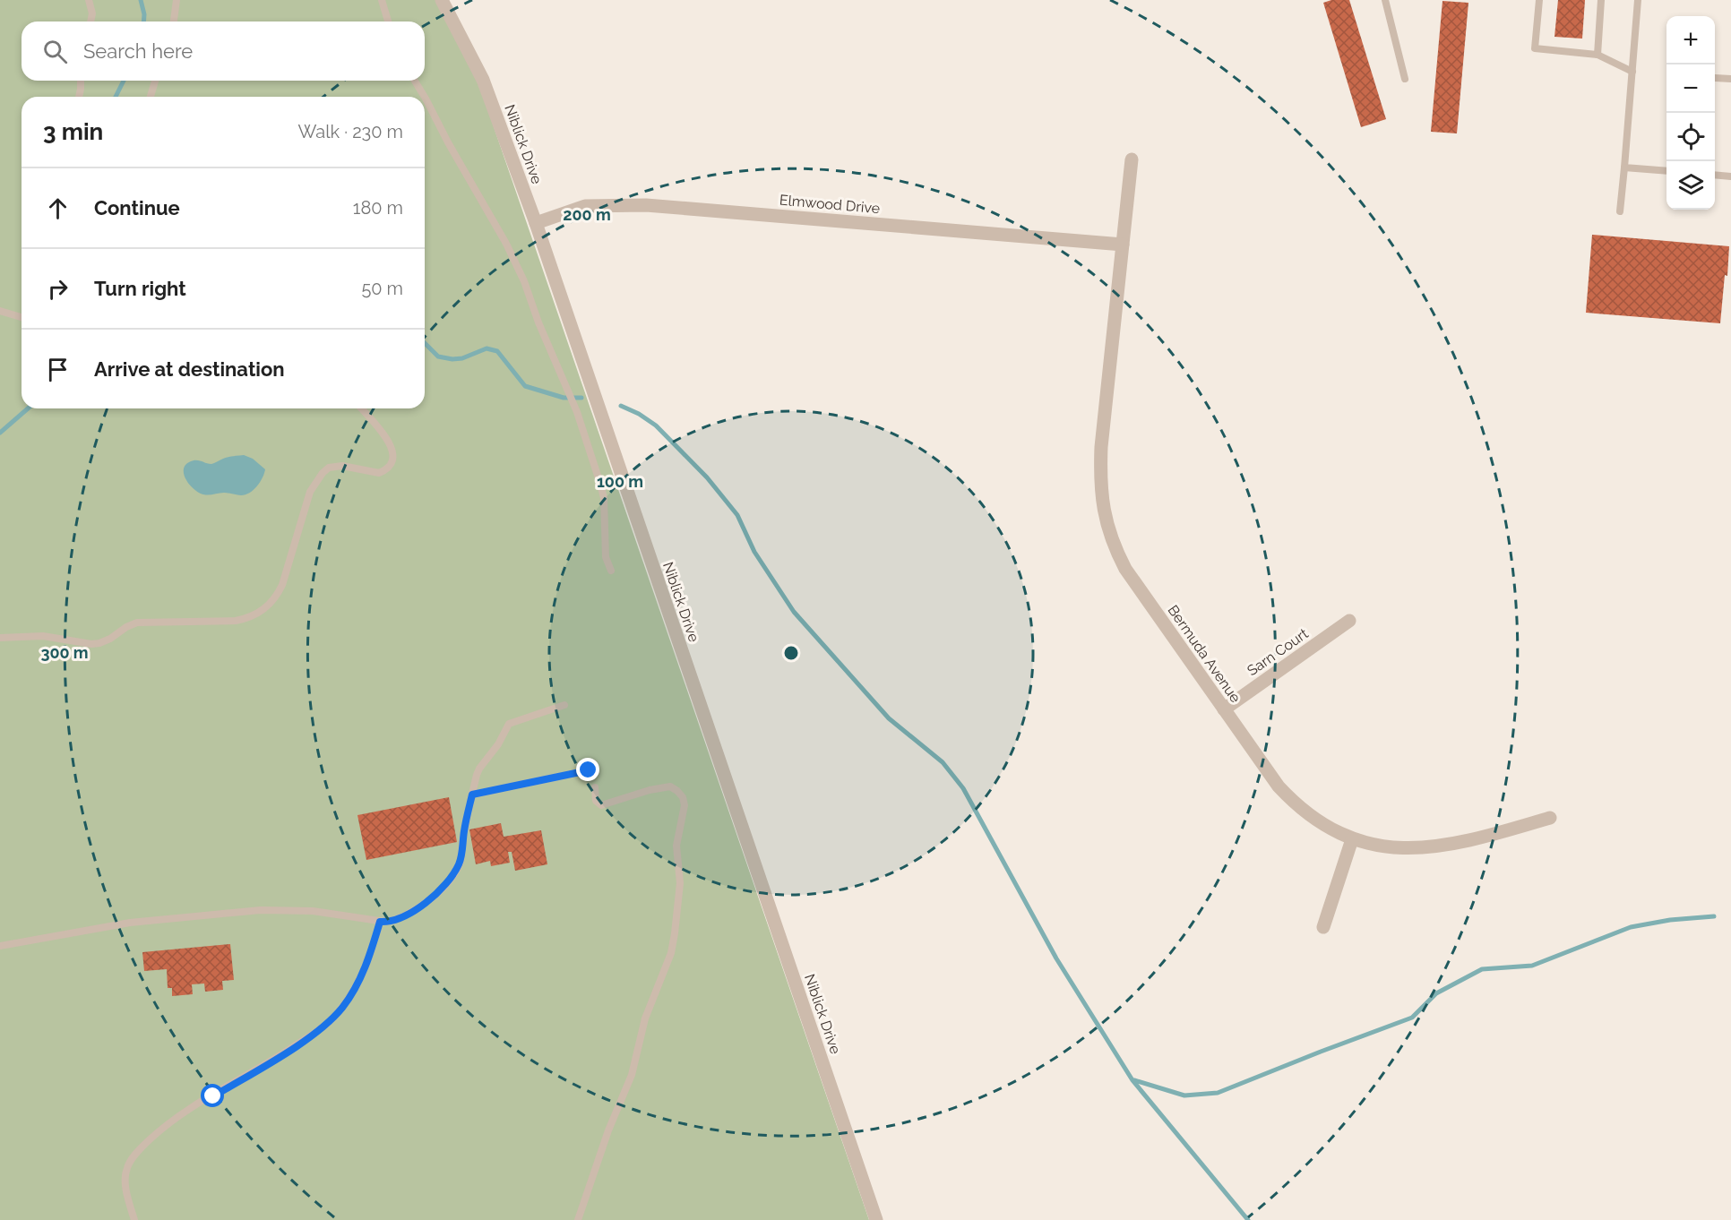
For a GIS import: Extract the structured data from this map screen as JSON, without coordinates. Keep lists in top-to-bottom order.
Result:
{
  "streets": {
    "street": [
      "Niblick Drive",
      "Elmwood Drive",
      "Sarn Court",
      "Bermuda Avenue"
    ]
  },
  "crossings": [
    ["Niblick Drive", "Elmwood Drive"],
    ["Elmwood Drive", "Bermuda Avenue"],
    ["Sarn Court", "Bermuda Avenue"]
  ],
  "page": {
    "map_buttons": ["+", "−"],
    "search": "Search here",
    "heading": ["3 min", "Walk · 230 m"],
    "list": [
      ["Continue", "180 m"],
      ["Turn right", "50 m"],
      "Arrive at destination"
    ]
  },
  "rings": ["200 m", "100 m", "300 m"]
}
